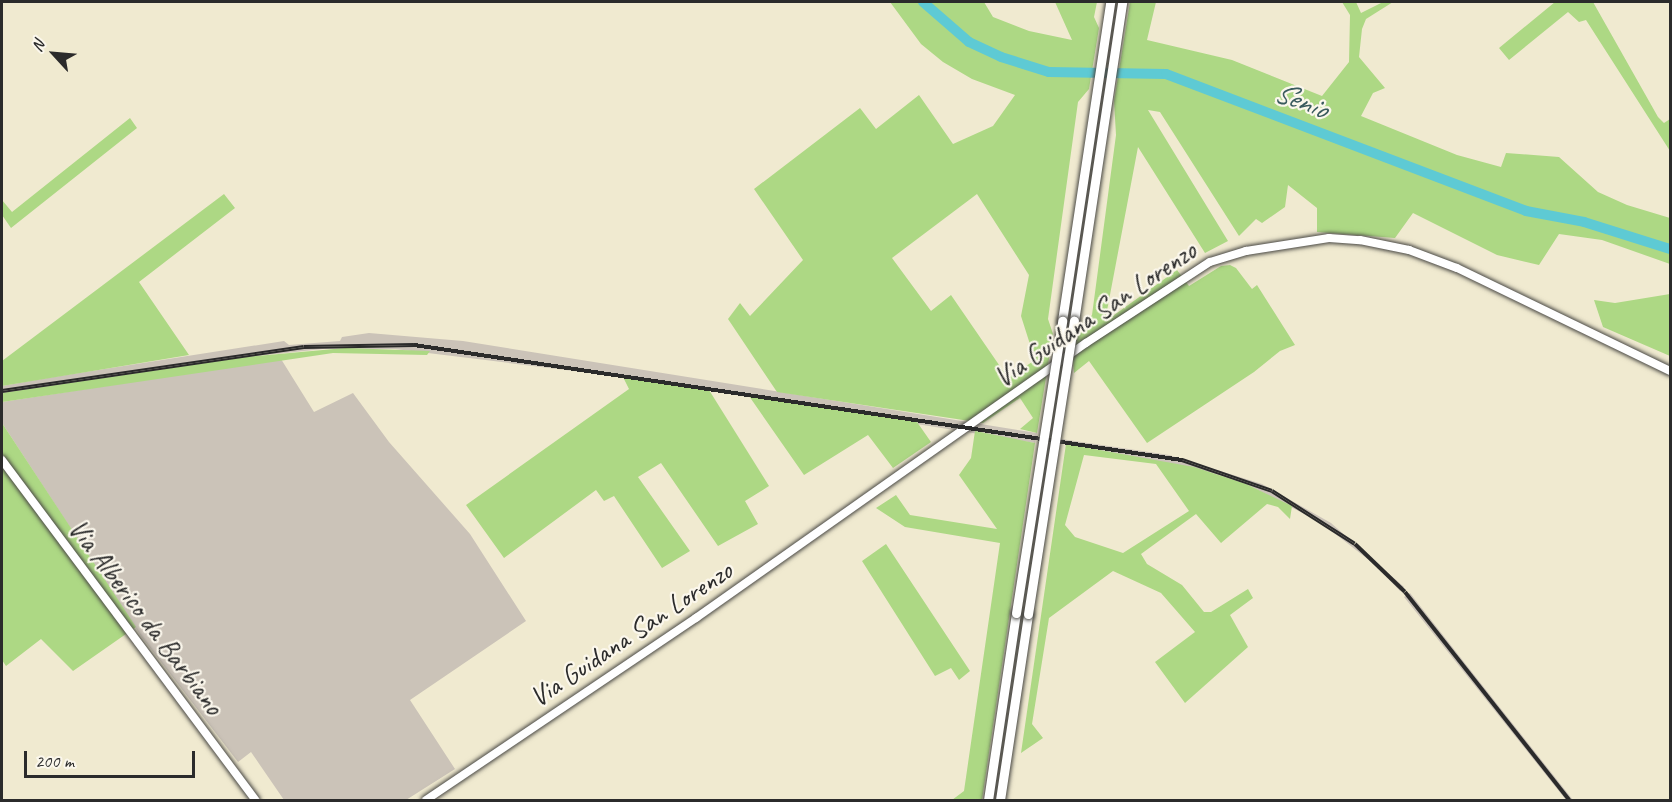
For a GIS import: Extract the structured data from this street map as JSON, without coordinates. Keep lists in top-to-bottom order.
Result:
{
  "streets": {
    "street": ["Via Guidana San Lorenzo", "Via Alberico da Barbiano"]
  },
  "water": ["Senio"],
  "scale_bar": "200 m",
  "north": "top left"
}
